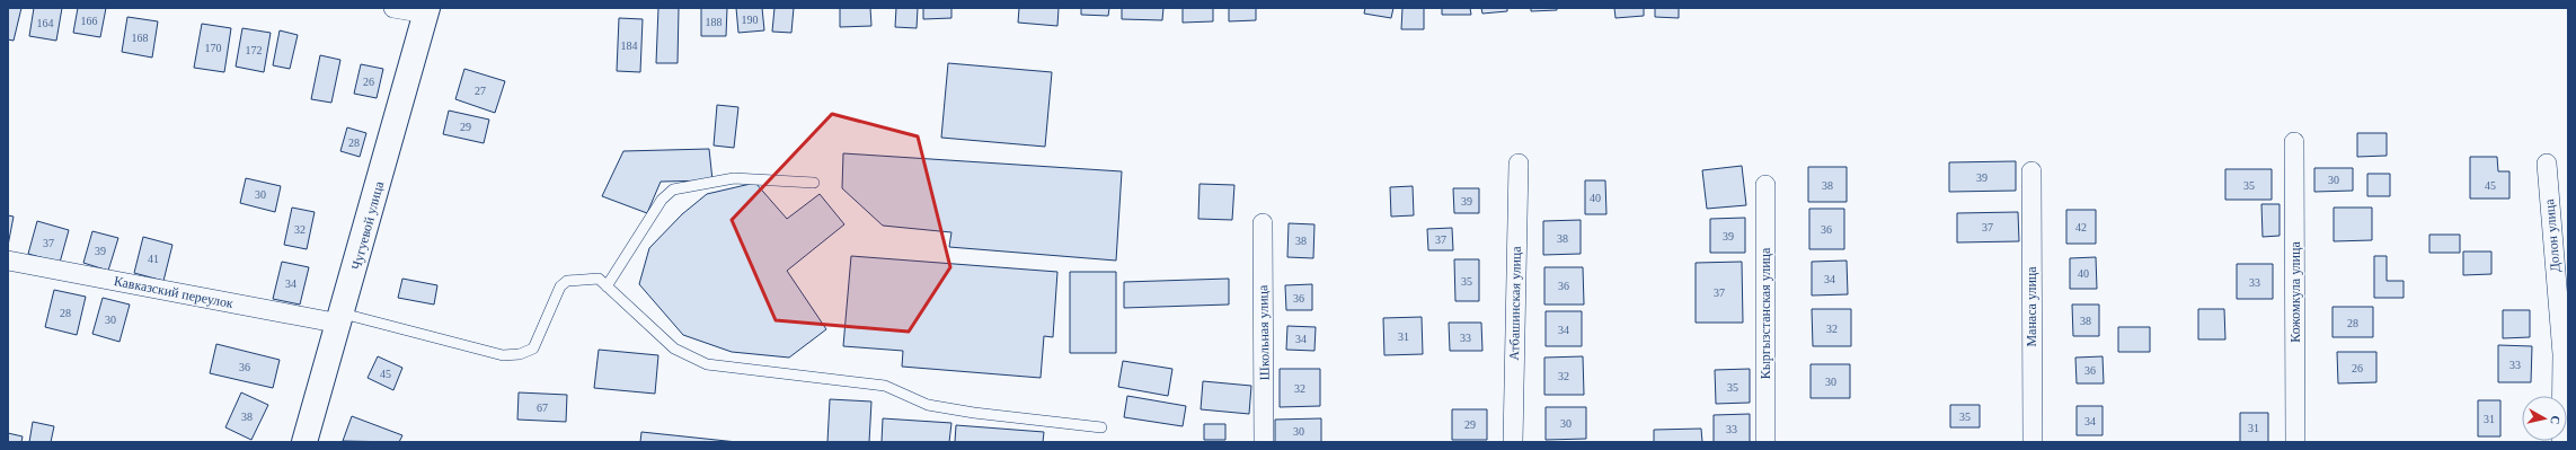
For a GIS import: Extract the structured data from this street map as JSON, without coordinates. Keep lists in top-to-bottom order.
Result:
{
  "streets": {
    "street": [
      "Чугуевой улица",
      "Долон улица",
      "Кавказский переулок",
      "Кожомкула улица",
      "Атбашинская улица",
      "Манаса улица",
      "Кыргызстанская улица",
      "Школьная улица"
    ]
  },
  "crossings": [
    ["Чугуевой улица", "Кавказский переулок"]
  ],
  "house_numbers": [
    "190",
    "166",
    "188",
    "164",
    "168",
    "184",
    "170",
    "172",
    "26",
    "27",
    "29",
    "28",
    "39",
    "30",
    "38",
    "35",
    "45",
    "30",
    "40",
    "39",
    "37",
    "42",
    "32",
    "36",
    "39",
    "38",
    "37",
    "38",
    "37",
    "39",
    "41",
    "40",
    "34",
    "35",
    "33",
    "34",
    "36",
    "37",
    "36",
    "28",
    "30",
    "38",
    "28",
    "32",
    "34",
    "31",
    "33",
    "34",
    "33",
    "36",
    "26",
    "36",
    "45",
    "32",
    "30",
    "35",
    "32",
    "67",
    "38",
    "35",
    "31",
    "34",
    "30",
    "29",
    "31",
    "33",
    "30"
  ],
  "north": "right"
}
